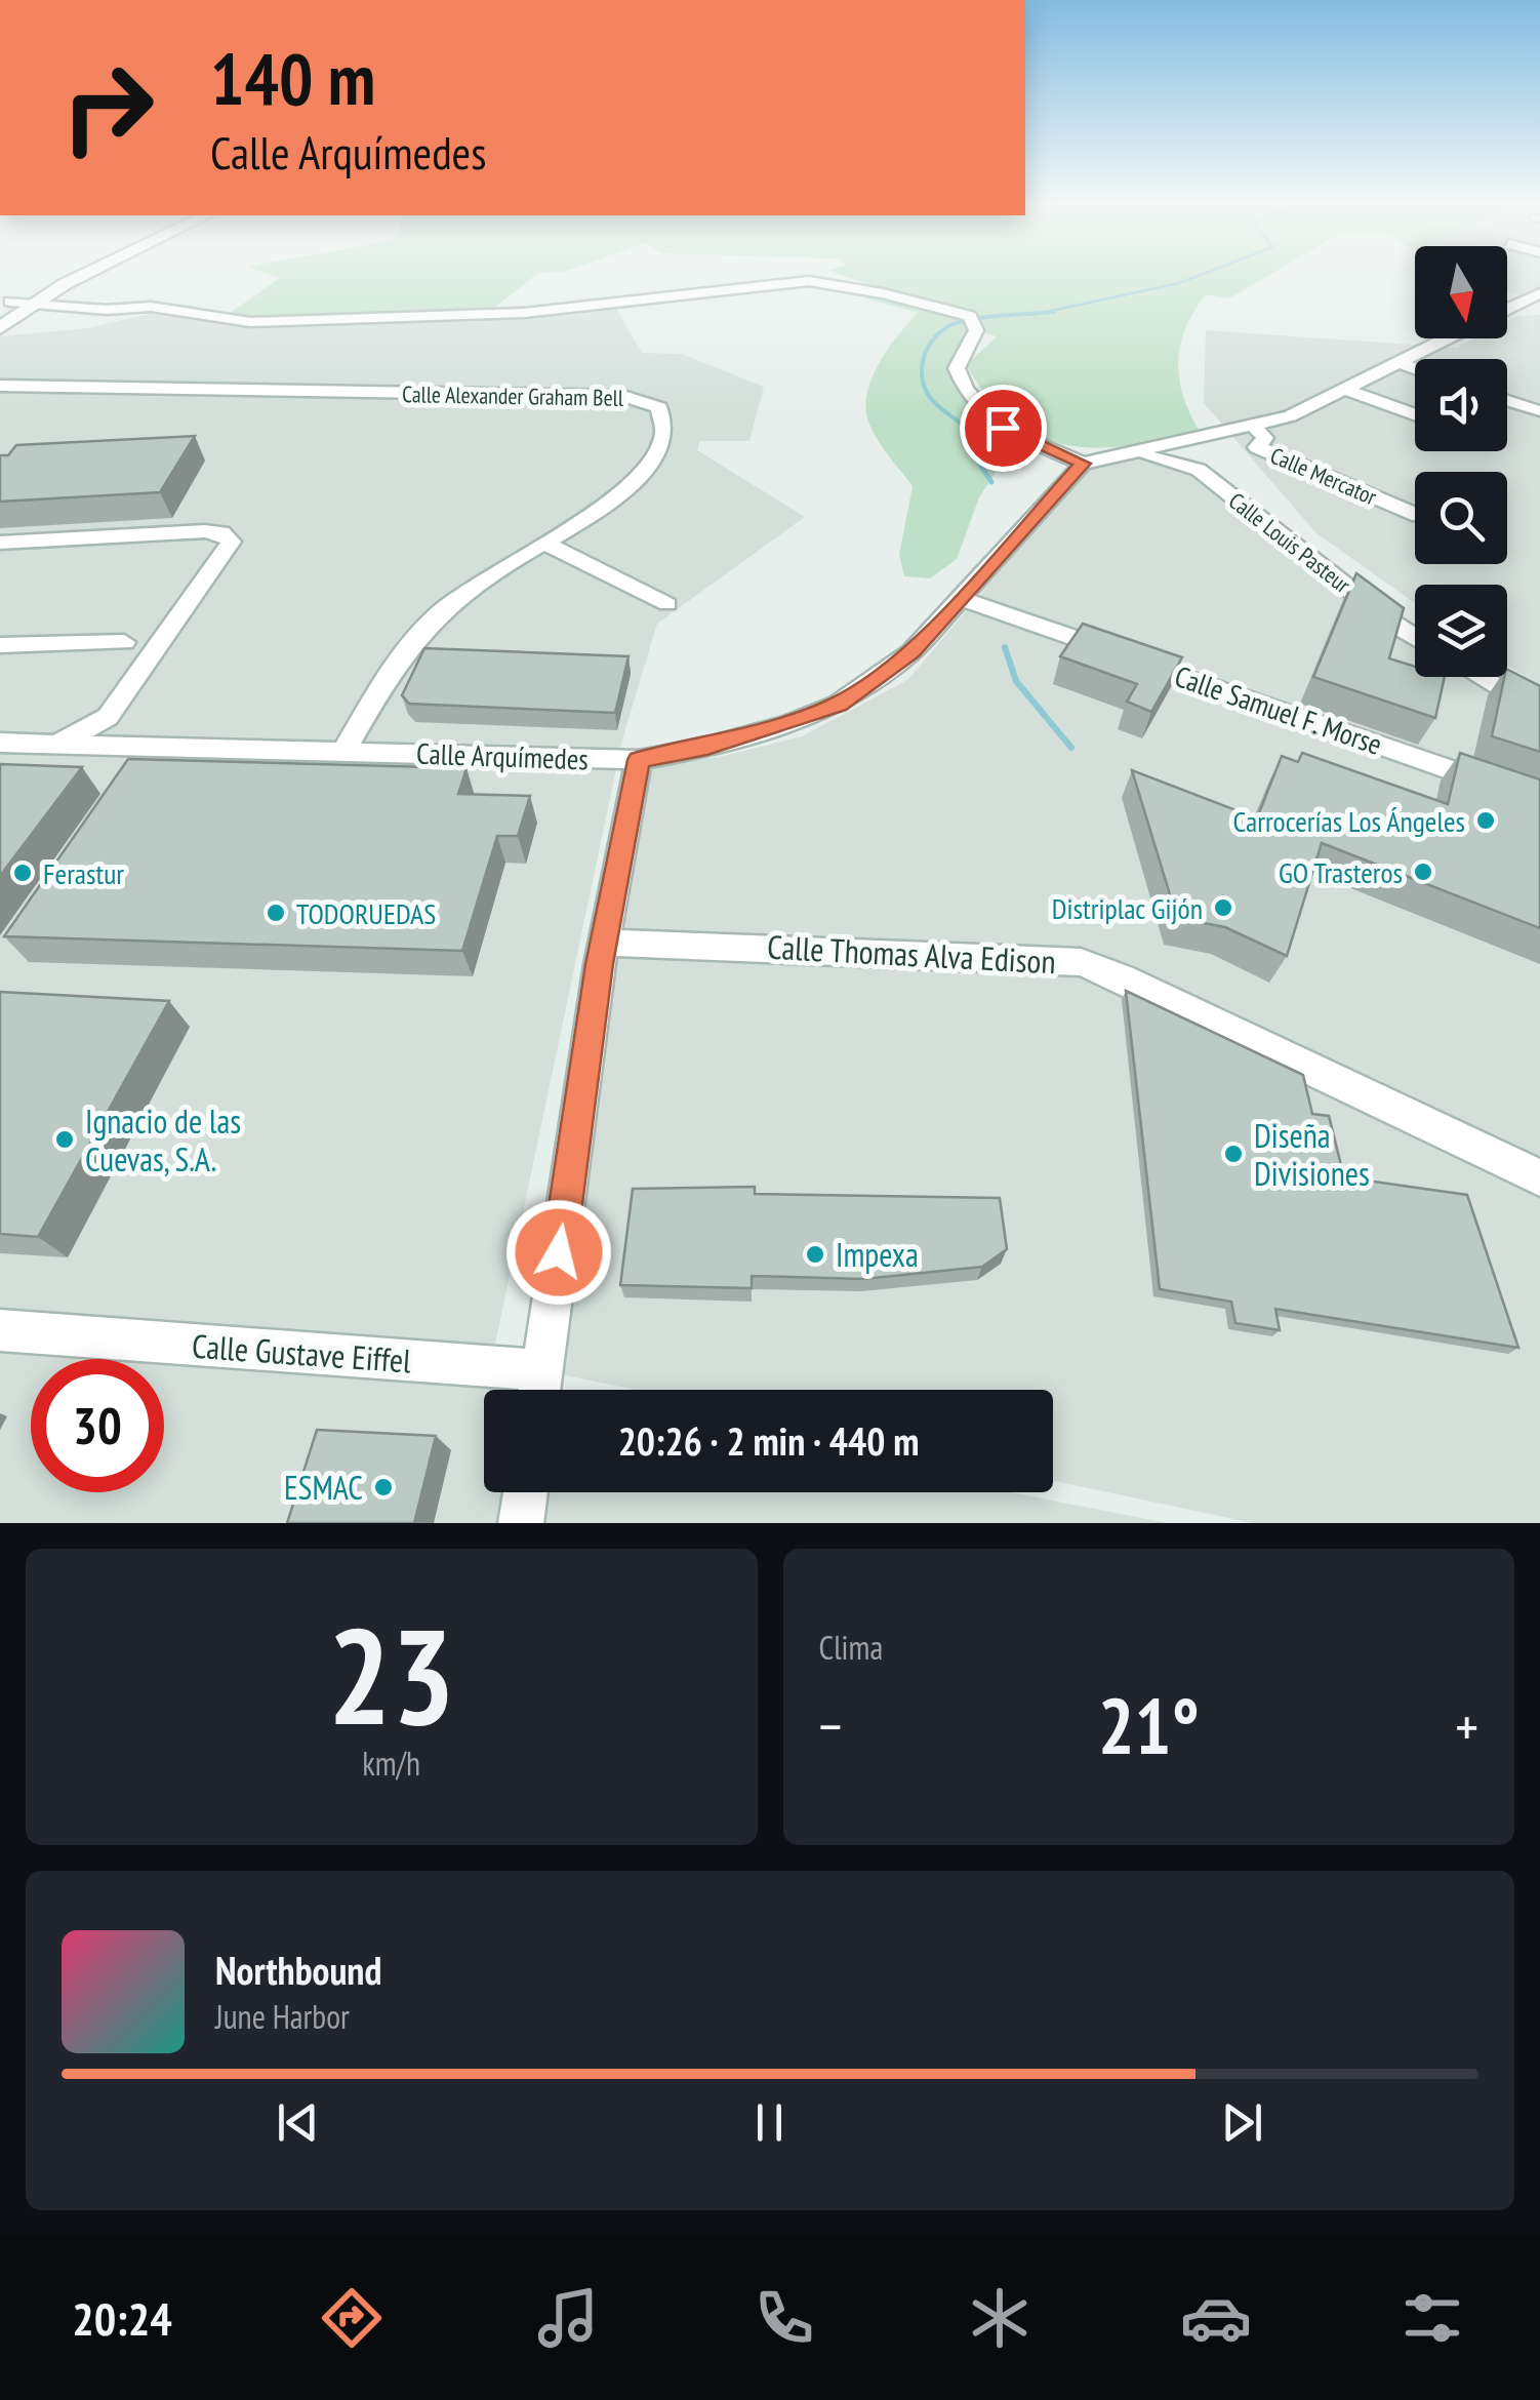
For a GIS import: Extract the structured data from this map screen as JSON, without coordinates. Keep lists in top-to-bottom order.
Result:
{
  "streets": {
    "street": [
      "Calle Alexander Graham Bell",
      "Calle Mercator",
      "Calle Louis Pasteur",
      "Calle Samuel F. Morse",
      "Calle Arquímedes",
      "Calle Thomas Alva Edison",
      "Calle Gustave Eiffel"
    ]
  },
  "crossings": [
    ["Calle Alexander Graham Bell", "Calle Arquímedes"],
    ["Calle Mercator", "Calle Arquímedes"],
    ["Calle Samuel F. Morse", "Calle Arquímedes"]
  ],
  "places": [
    "Carrocerías Los Ángeles",
    "GO Trasteros",
    "Ferastur",
    "Distriplac Gijón",
    "TODORUEDAS",
    "Ignacio de las Cuevas, S.A.",
    "Diseña Divisiones",
    "Impexa",
    "ESMAC"
  ],
  "north": "bottom",
  "page": {
    "turn": ["140 m", "Calle Arquímedes"],
    "limit": "30",
    "trip": "20:26 · 2 min · 440 m",
    "tile": [
      ["23", "km/h"],
      "Clima"
    ],
    "heat": ["−", "21°", "+"],
    "song": ["Northbound", "June Harbor"],
    "tabs": "20:24"
  }
}
